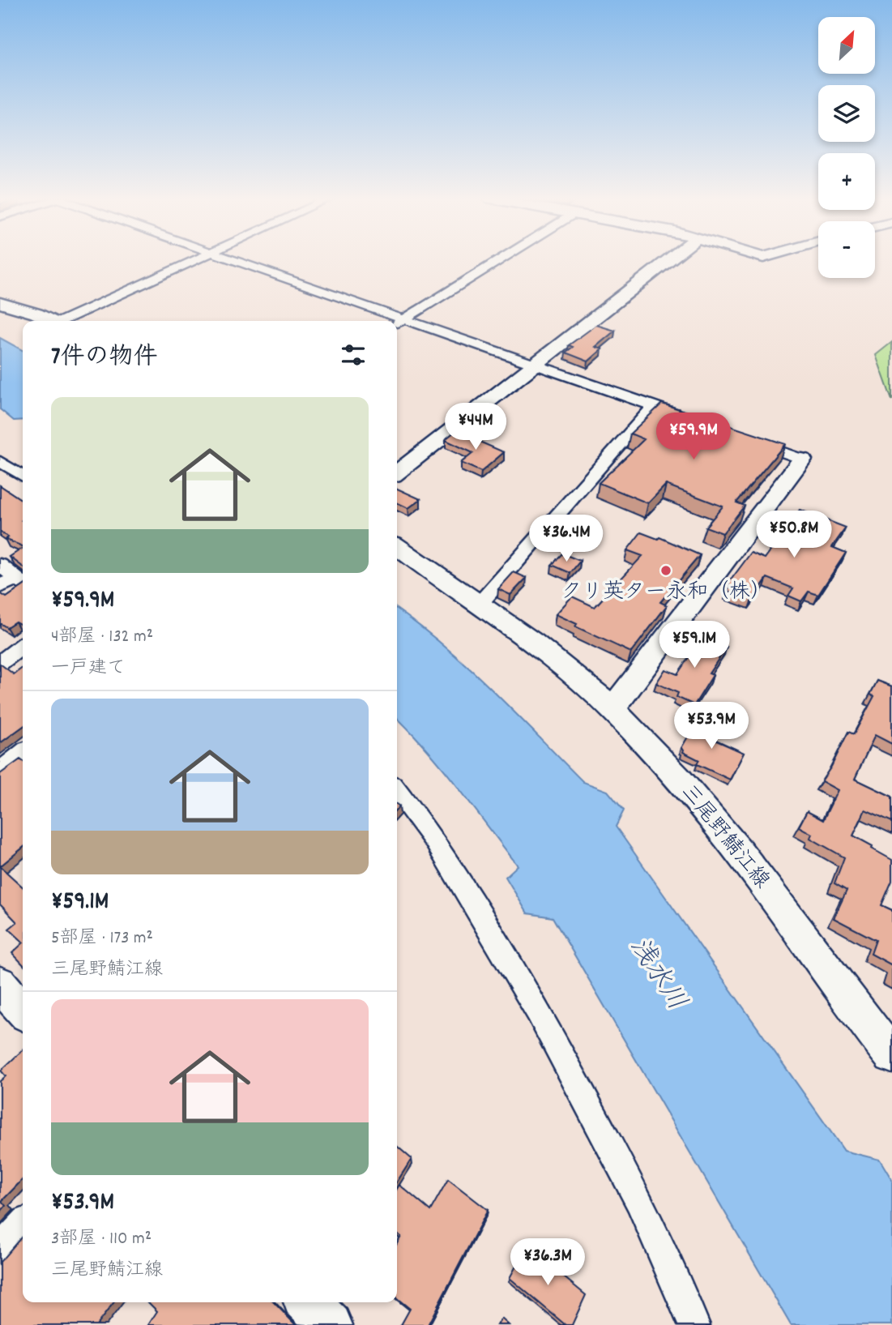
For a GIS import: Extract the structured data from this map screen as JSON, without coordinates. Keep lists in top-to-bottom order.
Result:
{
  "streets": {
    "street": ["三尾野鯖江線"]
  },
  "water": ["浅水川"],
  "places": ["クリ英ター永和（株）"],
  "north": "top right",
  "page": {
    "map_buttons": ["+", "−"],
    "heading": "7件の物件",
    "list": [
      {
        "name": "¥59.9M",
        "note": "4部屋 · 132 m² · 一戸建て"
      },
      {
        "name": "¥59.1M",
        "note": "5部屋 · 173 m² · 三尾野鯖江線"
      },
      {
        "name": "¥53.9M",
        "note": "3部屋 · 110 m² · 三尾野鯖江線"
      }
    ],
    "price": [
      "¥44M",
      "¥59.9M",
      "¥50.8M",
      "¥36.4M",
      "¥59.1M",
      "¥53.9M",
      "¥36.3M"
    ]
  }
}
